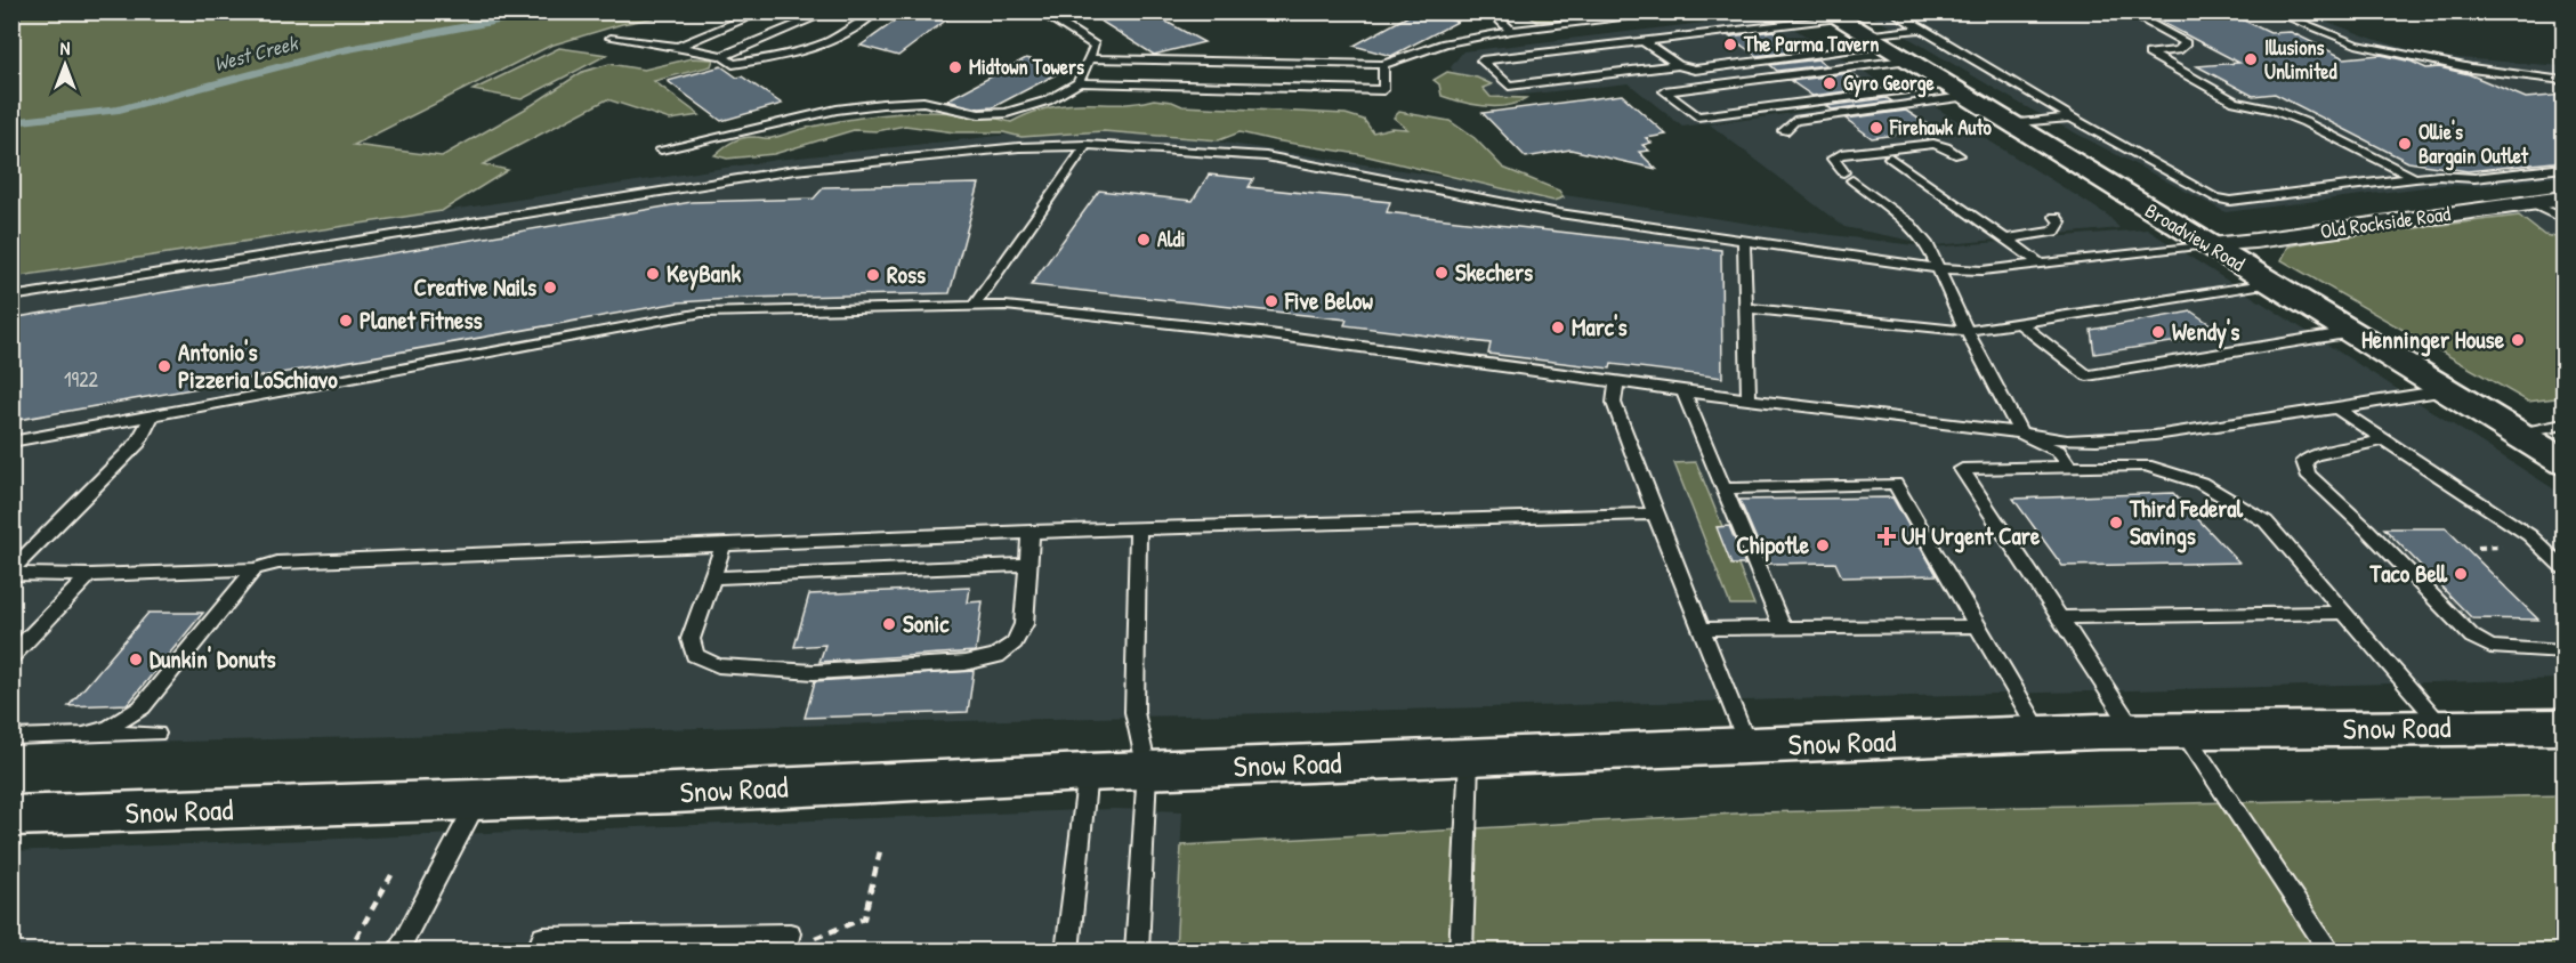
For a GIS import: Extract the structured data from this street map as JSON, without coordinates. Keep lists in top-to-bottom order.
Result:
{
  "streets": {
    "main road": ["Broadview Road", "Snow Road"],
    "street": ["Old Rockside Road"]
  },
  "crossings": [
    ["Old Rockside Road", "Broadview Road"]
  ],
  "water": ["West Creek"],
  "places": {
    "other": [
      "The Parma Tavern",
      "Illusions Unlimited",
      "Midtown Towers",
      "Gyro George",
      "Firehawk Auto",
      "Ollie's Bargain Outlet",
      "Aldi",
      "Skechers",
      "KeyBank",
      "Ross",
      "Creative Nails",
      "Five Below",
      "Planet Fitness",
      "Marc's",
      "Wendy's",
      "Henninger House",
      "Antonio's Pizzeria LoSchiavo",
      "Third Federal Savings",
      "Chipotle",
      "Taco Bell",
      "Sonic",
      "Dunkin' Donuts"
    ],
    "health": ["UH Urgent Care"]
  },
  "house_numbers": ["1922"],
  "north": "top"
}
